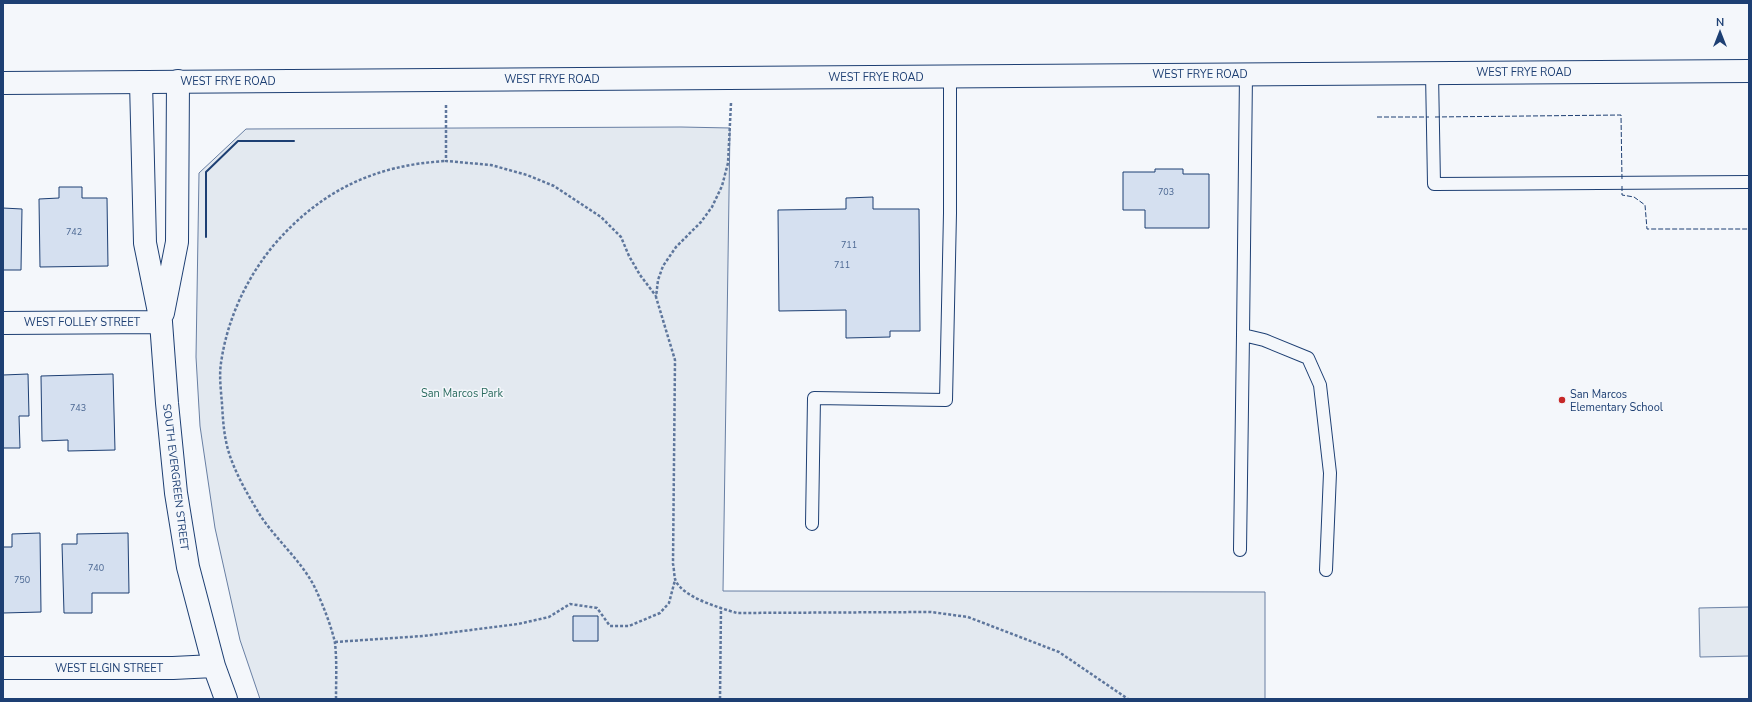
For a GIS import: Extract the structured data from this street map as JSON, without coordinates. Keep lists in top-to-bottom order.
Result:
{
  "streets": {
    "street": [
      "WEST FRYE ROAD",
      "WEST FOLLEY STREET",
      "SOUTH EVERGREEN STREET",
      "WEST ELGIN STREET"
    ]
  },
  "crossings": [
    ["WEST FRYE ROAD", "SOUTH EVERGREEN STREET"],
    ["WEST FOLLEY STREET", "SOUTH EVERGREEN STREET"],
    ["SOUTH EVERGREEN STREET", "WEST ELGIN STREET"]
  ],
  "parks": ["San Marcos Park"],
  "places": ["San Marcos Elementary School"],
  "house_numbers": [
    "703",
    "742",
    "711",
    "711",
    "743",
    "740",
    "750"
  ],
  "north": "top"
}
